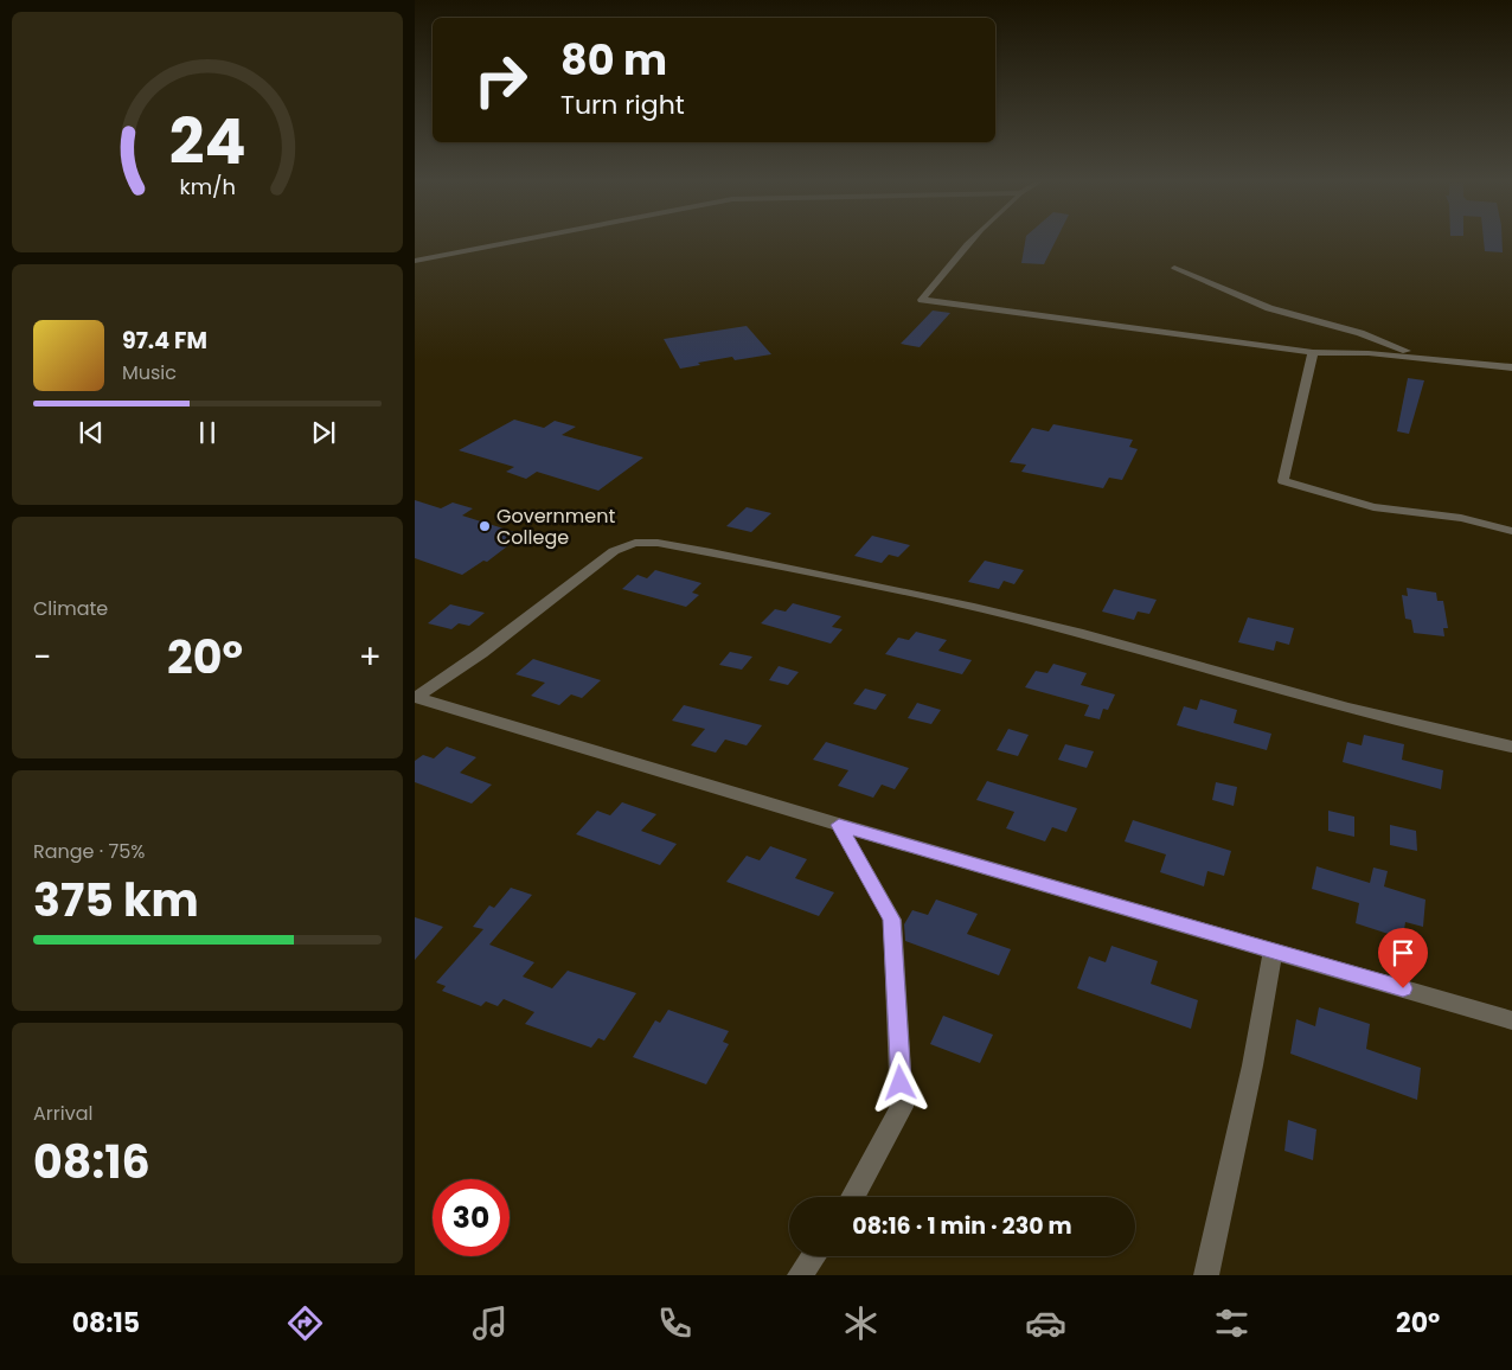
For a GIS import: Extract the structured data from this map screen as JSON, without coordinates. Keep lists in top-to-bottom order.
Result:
{
  "places": ["Government College"],
  "page": {
    "turn": ["80 m", "Turn right"],
    "song": ["97.4 FM", "Music"],
    "tile": [
      "Climate",
      ["Range · 75%", "375 km"],
      ["Arrival", "08:16"]
    ],
    "heat": ["−", "20°", "+"],
    "limit": "30",
    "trip": "08:16 · 1 min · 230 m",
    "tabs": ["08:15", "20°"],
    "gauge": ["24", "km/h"]
  }
}
